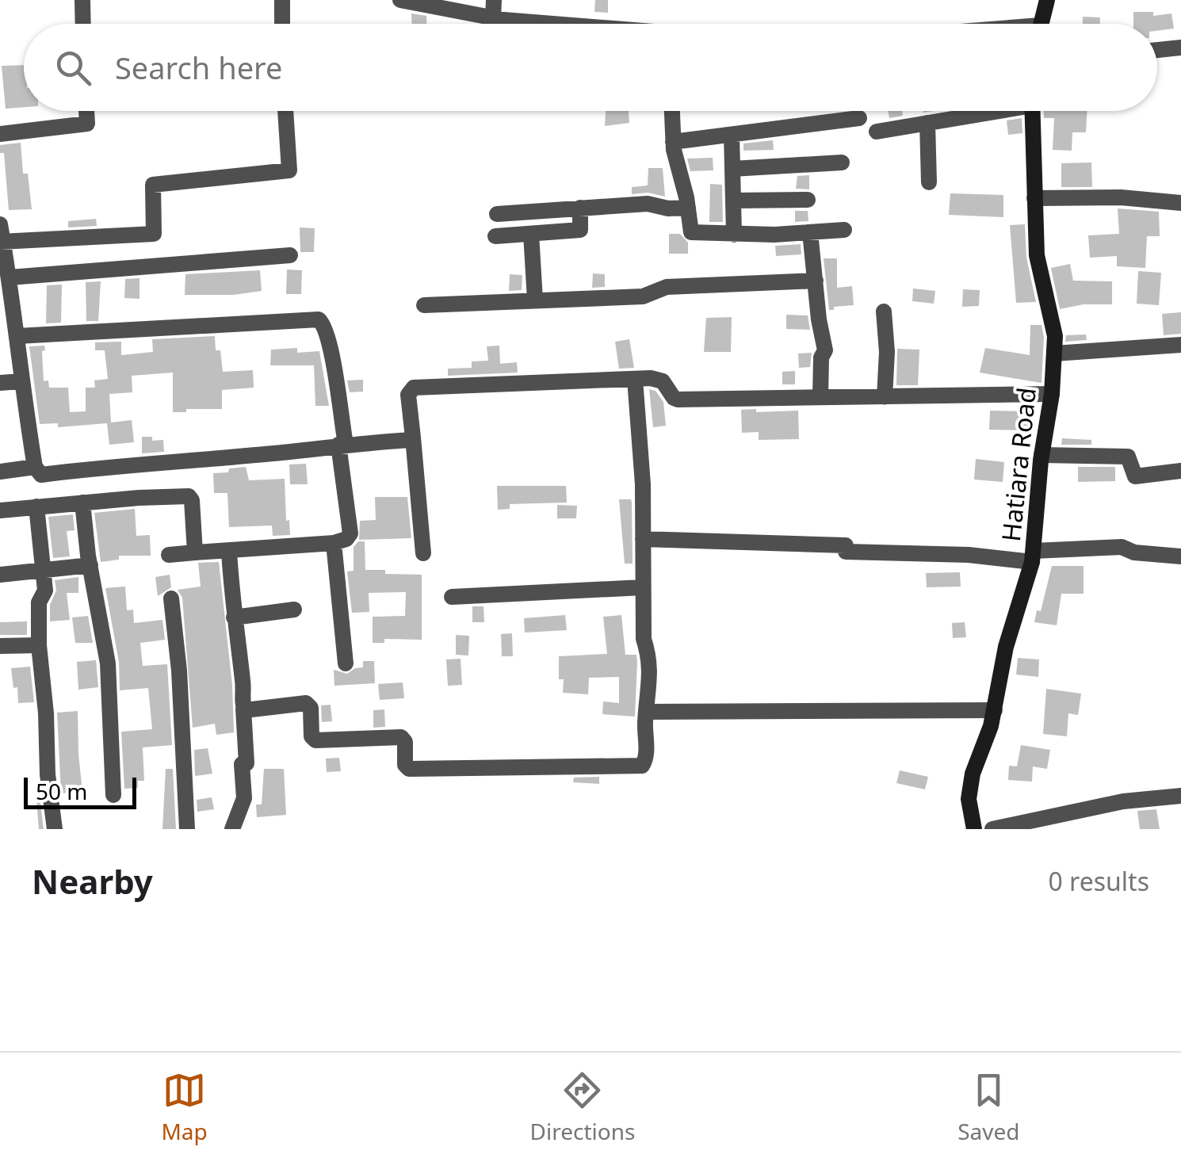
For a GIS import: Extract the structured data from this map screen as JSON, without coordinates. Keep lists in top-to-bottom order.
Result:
{
  "streets": {
    "street": ["Hatiara Road"]
  },
  "scale_bar": "50 m",
  "page": {
    "search": "Search here",
    "scale": "50 m",
    "heading": ["Nearby", "0 results"],
    "nav": ["Map", "Directions", "Saved"]
  }
}
